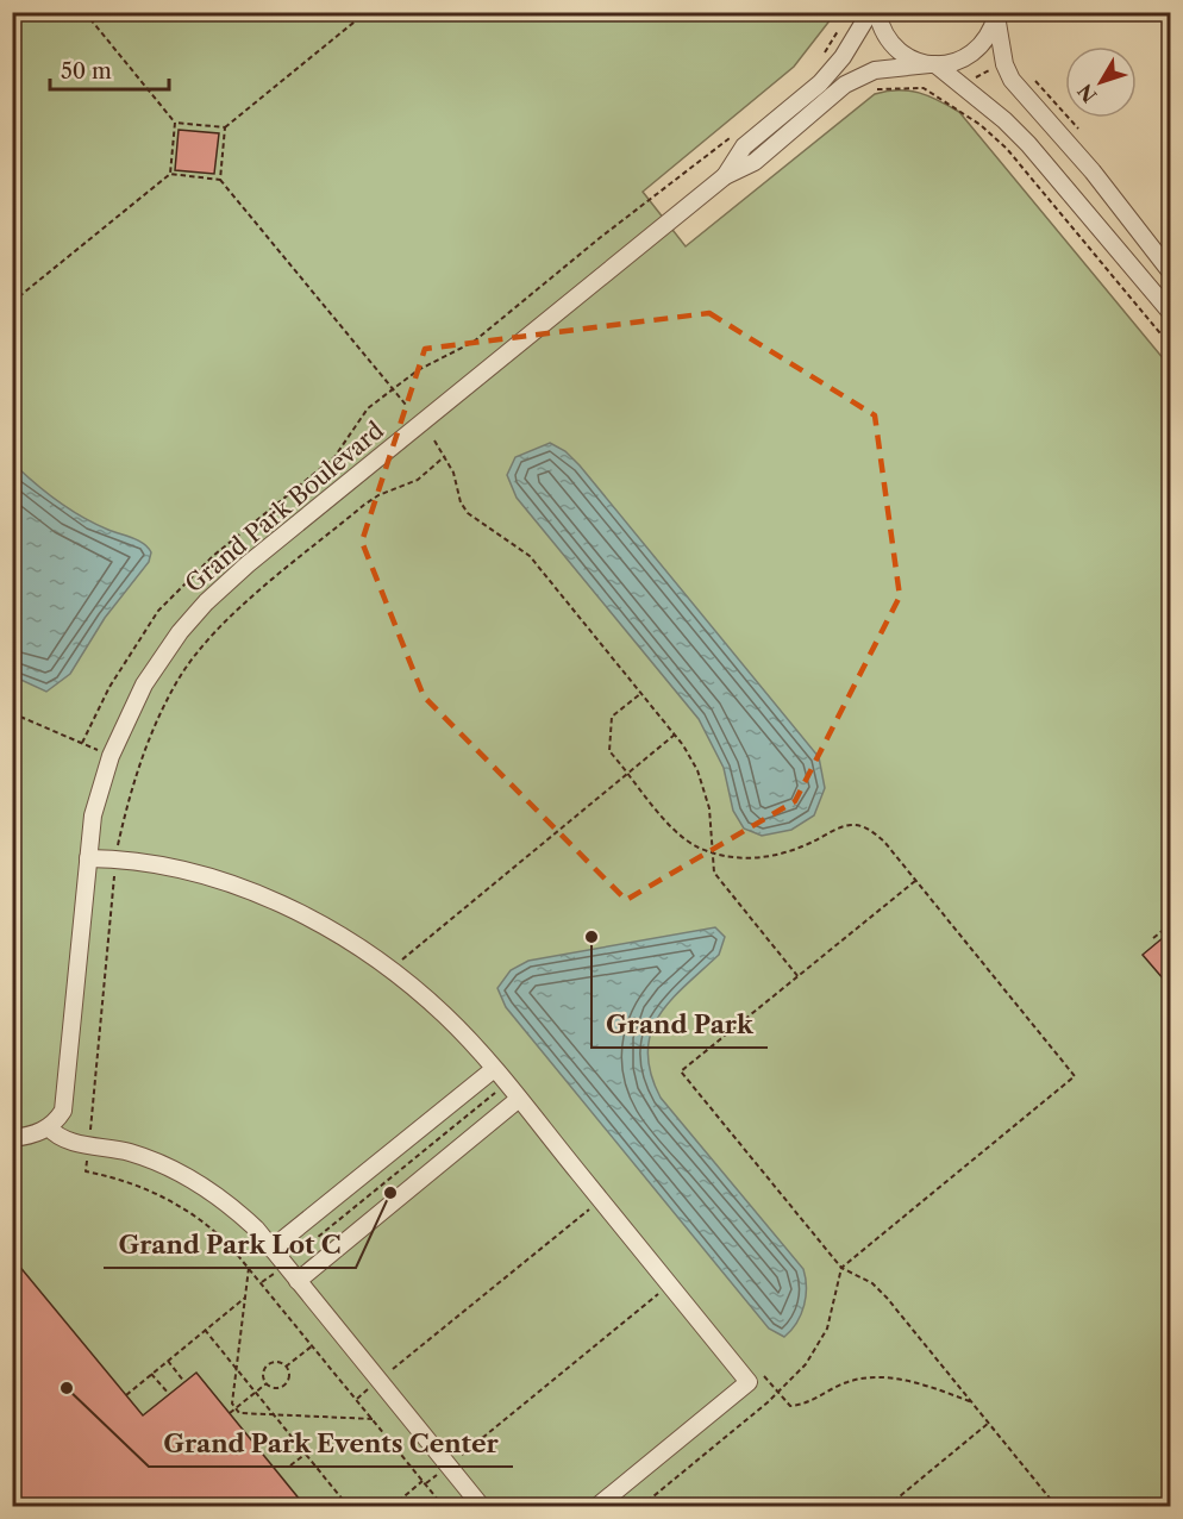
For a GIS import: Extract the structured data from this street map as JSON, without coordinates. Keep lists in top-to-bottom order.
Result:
{
  "streets": {
    "street": ["Grand Park Boulevard"]
  },
  "places": ["Grand Park", "Grand Park Lot C", "Grand Park Events Center"],
  "scale_bar": "50 m",
  "north": "bottom left"
}
